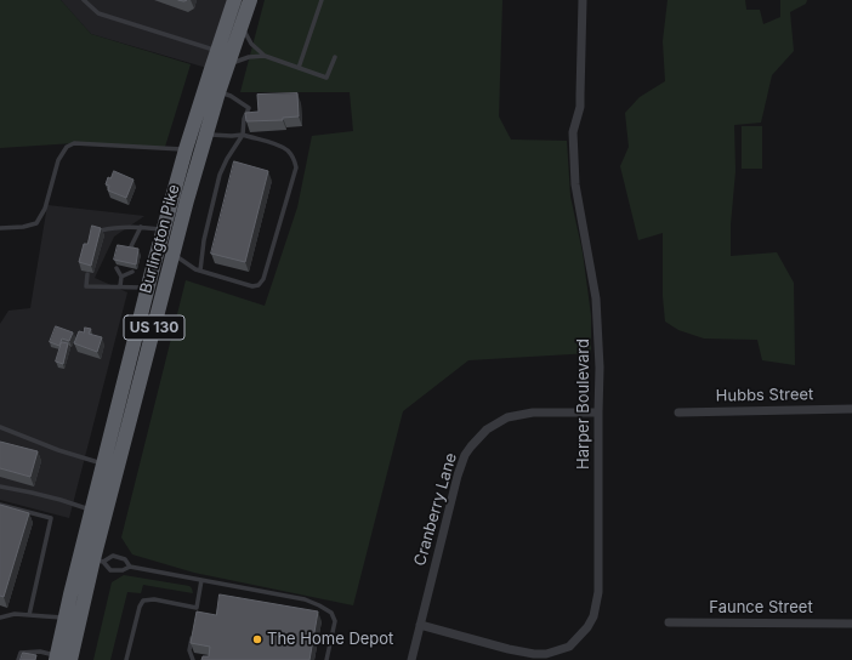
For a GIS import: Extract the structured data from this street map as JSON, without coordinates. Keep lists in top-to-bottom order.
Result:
{
  "streets": {
    "highway": ["Burlington Pike", "US 130"],
    "street": [
      "Hubbs Street",
      "Harper Boulevard",
      "Cranberry Lane",
      "Faunce Street"
    ]
  },
  "crossings": [
    ["Harper Boulevard", "Cranberry Lane"]
  ],
  "places": ["The Home Depot"]
}
